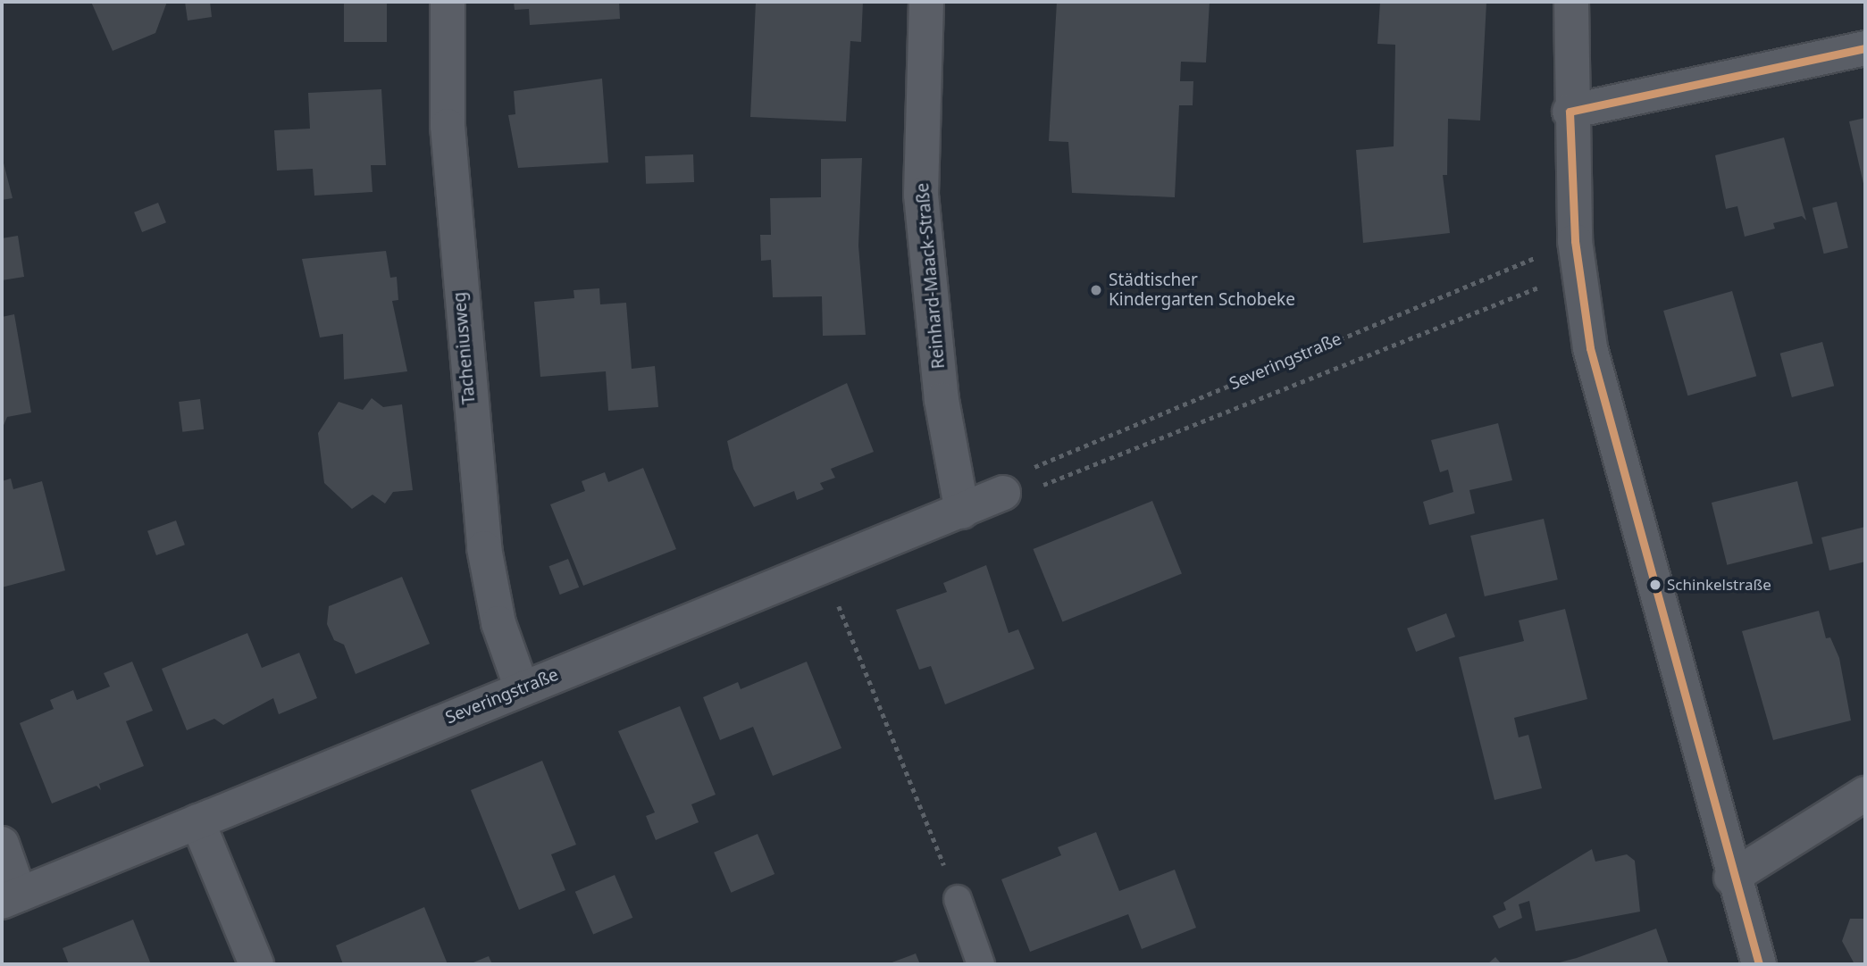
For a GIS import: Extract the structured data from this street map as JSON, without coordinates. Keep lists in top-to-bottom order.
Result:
{
  "streets": {
    "street": ["Reinhard-Maack-Straße", "Tacheniusweg", "Severingstraße"]
  },
  "crossings": [
    ["Reinhard-Maack-Straße", "Severingstraße"],
    ["Tacheniusweg", "Severingstraße"]
  ],
  "places": ["Städtischer Kindergarten Schobeke", "Schinkelstraße"]
}
